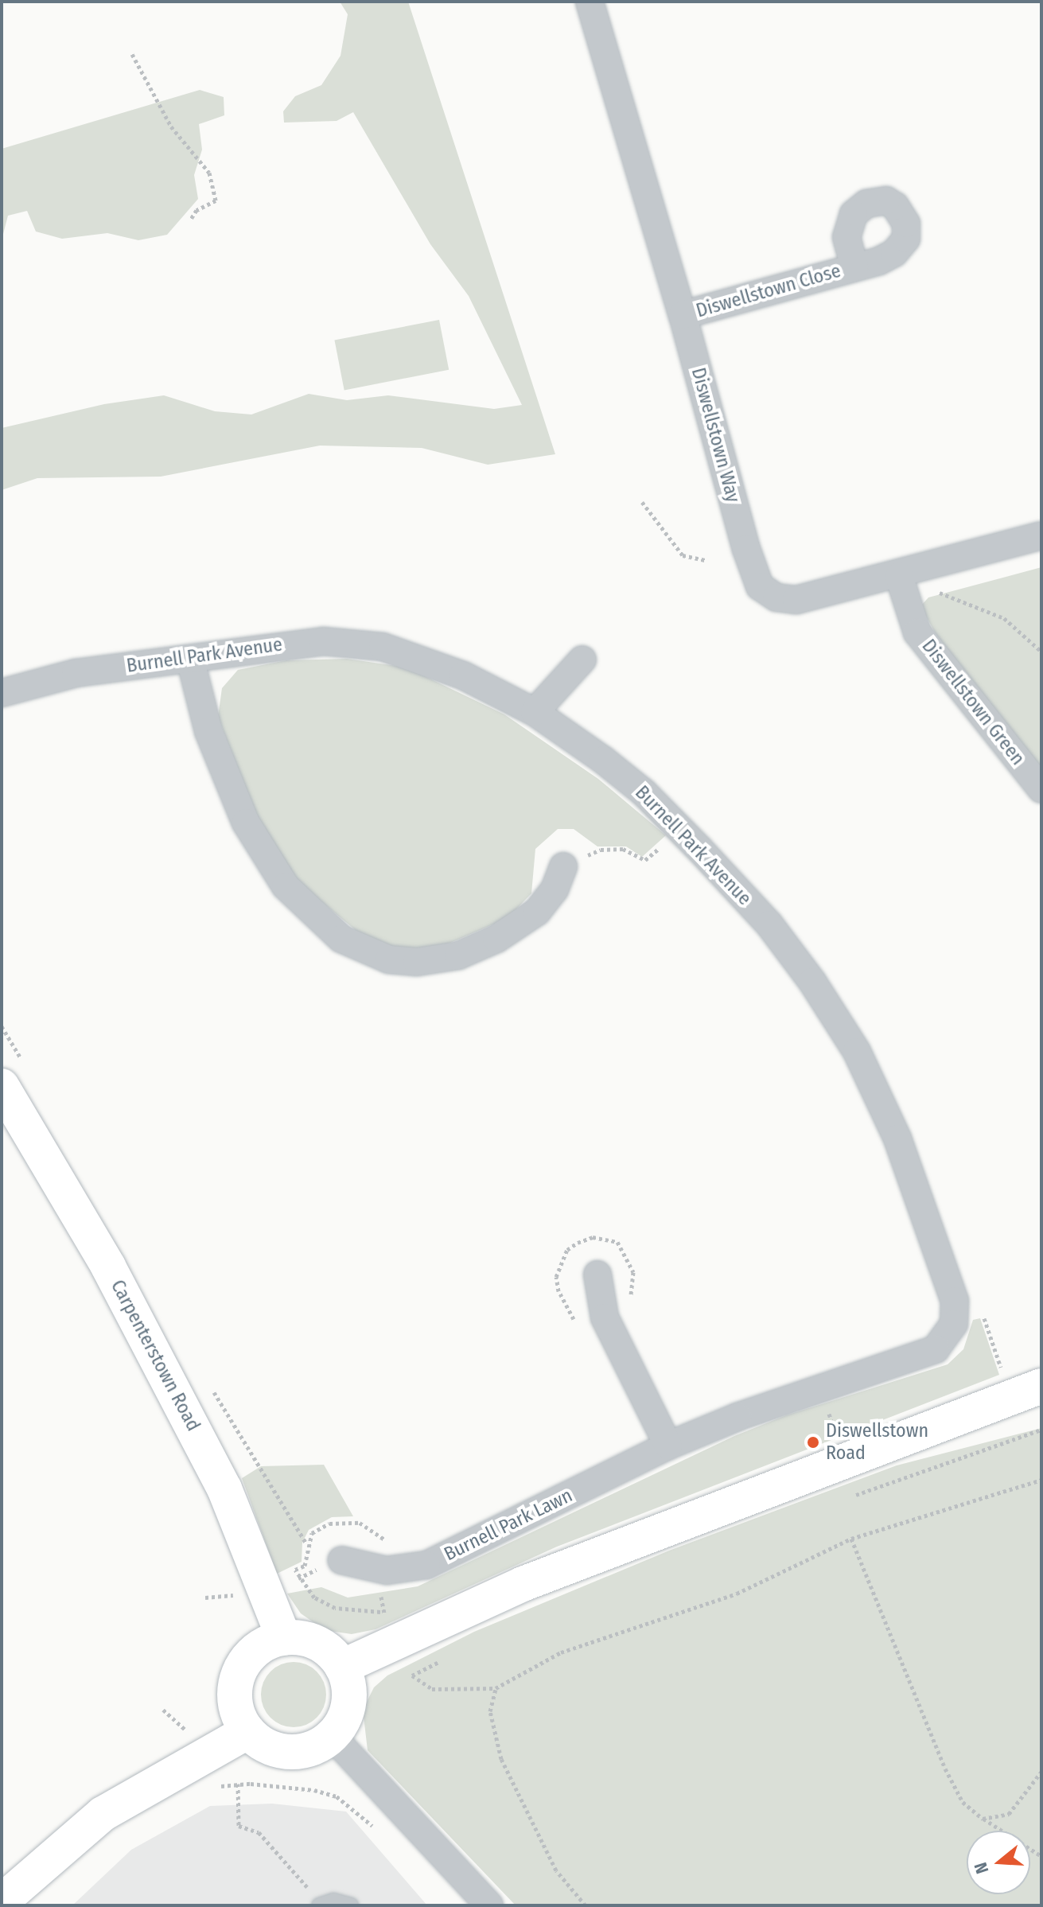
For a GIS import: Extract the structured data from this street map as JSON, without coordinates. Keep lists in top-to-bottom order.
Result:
{
  "streets": {
    "street": [
      "Diswellstown Close",
      "Diswellstown Way",
      "Burnell Park Avenue",
      "Diswellstown Green",
      "Carpenterstown Road",
      "Burnell Park Lawn"
    ]
  },
  "crossings": [
    ["Diswellstown Close", "Diswellstown Way"],
    ["Diswellstown Way", "Diswellstown Green"],
    ["Burnell Park Avenue", "Burnell Park Lawn"]
  ],
  "places": ["Diswellstown Road"],
  "north": "left"
}
